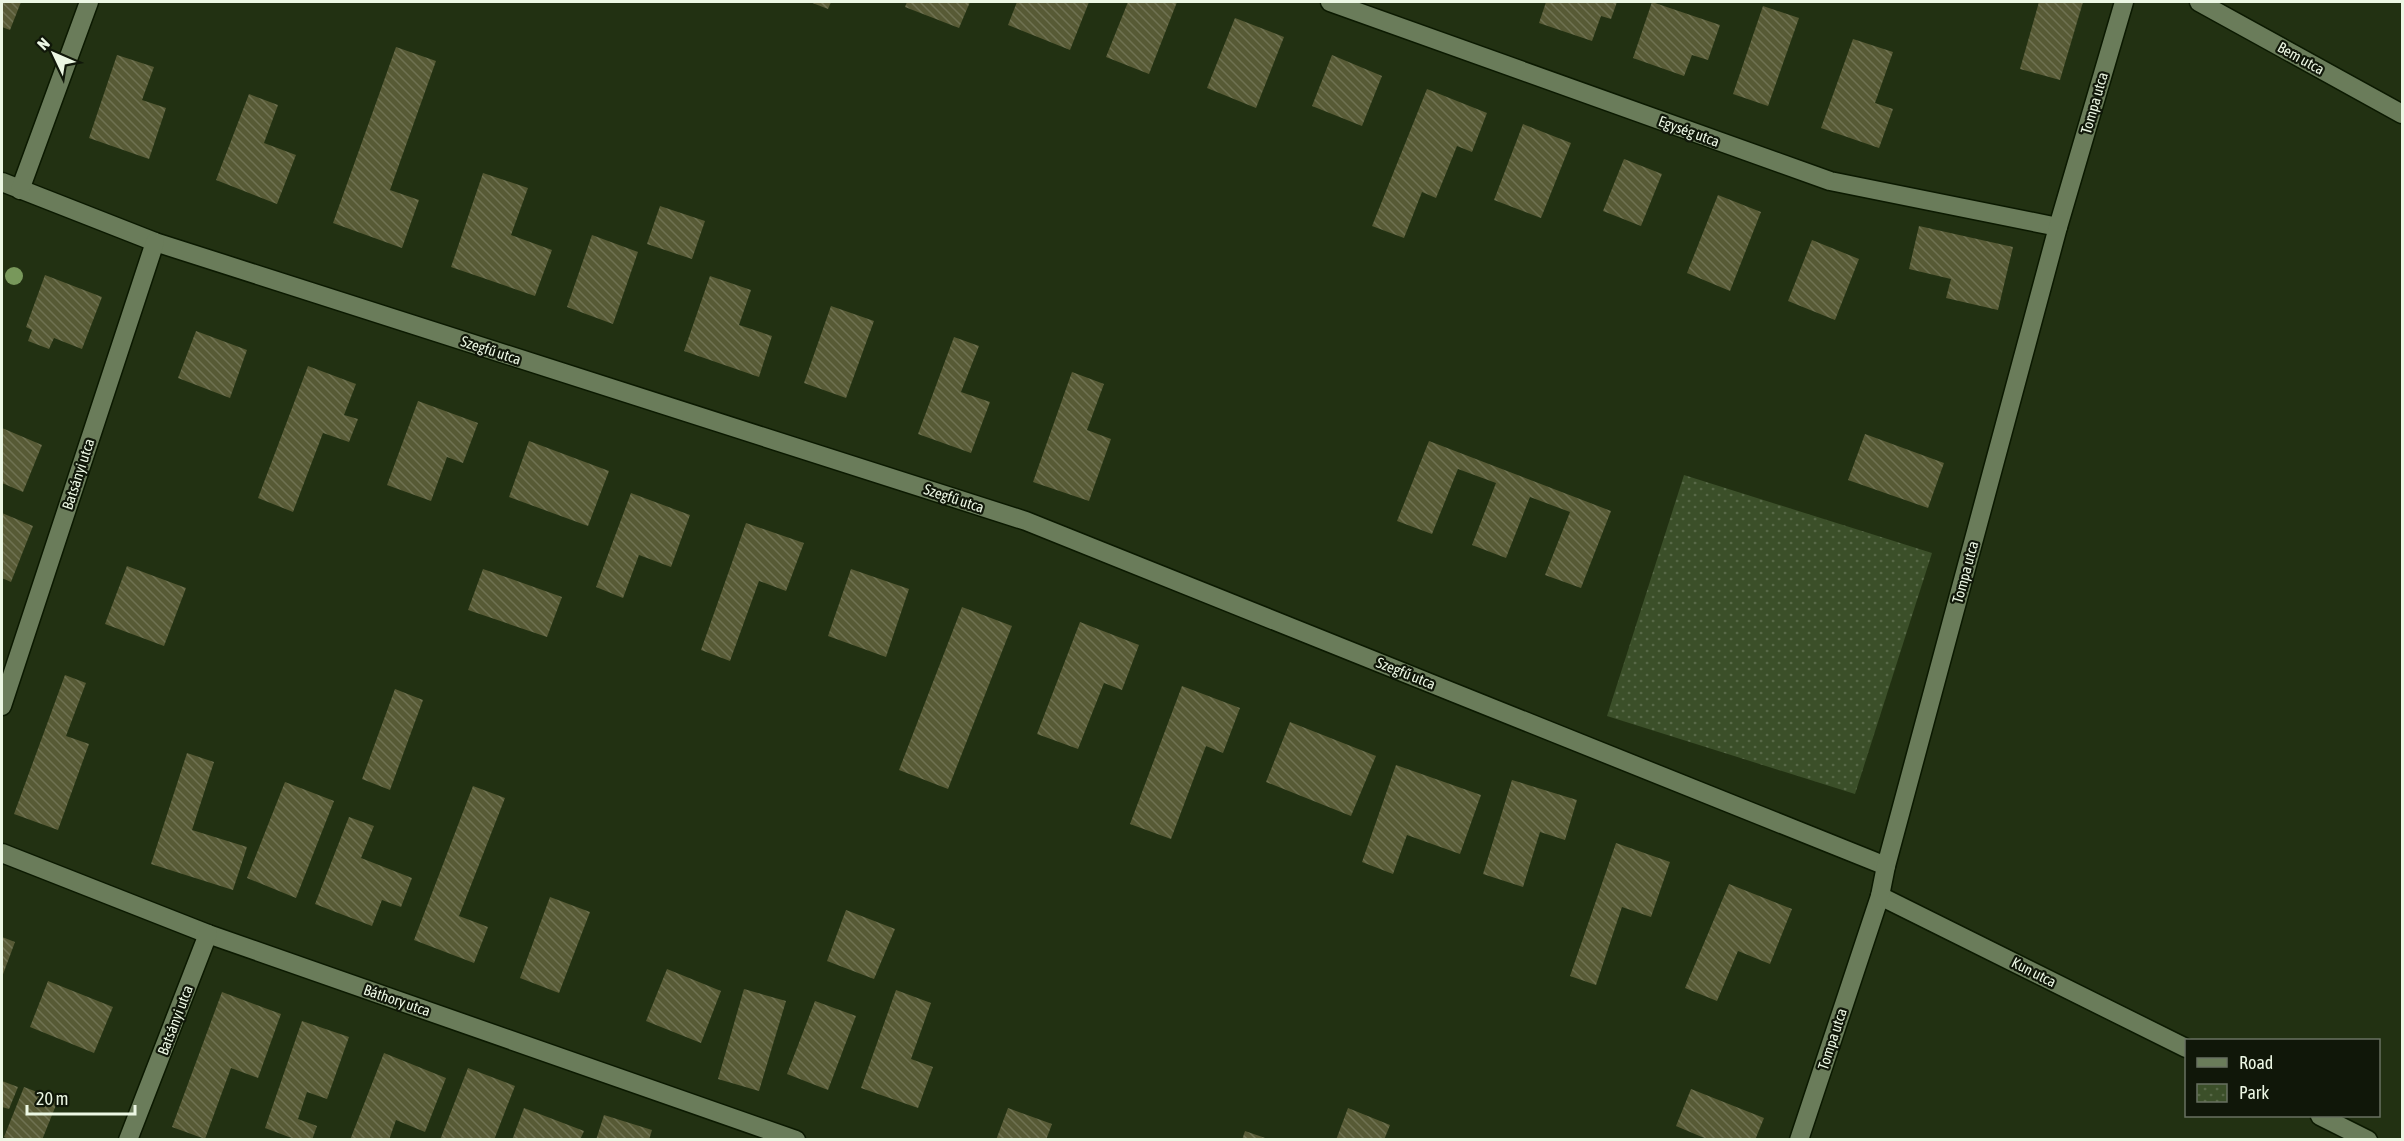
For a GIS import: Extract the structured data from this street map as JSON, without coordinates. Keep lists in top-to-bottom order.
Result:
{
  "streets": {
    "street": [
      "Bem utca",
      "Tompa utca",
      "Egység utca",
      "Szegfű utca",
      "Batsányi utca",
      "Kun utca",
      "Báthory utca"
    ]
  },
  "crossings": [
    ["Tompa utca", "Egység utca"],
    ["Tompa utca", "Szegfű utca"],
    ["Tompa utca", "Kun utca"],
    ["Szegfű utca", "Batsányi utca"],
    ["Batsányi utca", "Báthory utca"]
  ],
  "legend": ["Road", "Park"],
  "scale_bar": "20 m",
  "north": "top left"
}
